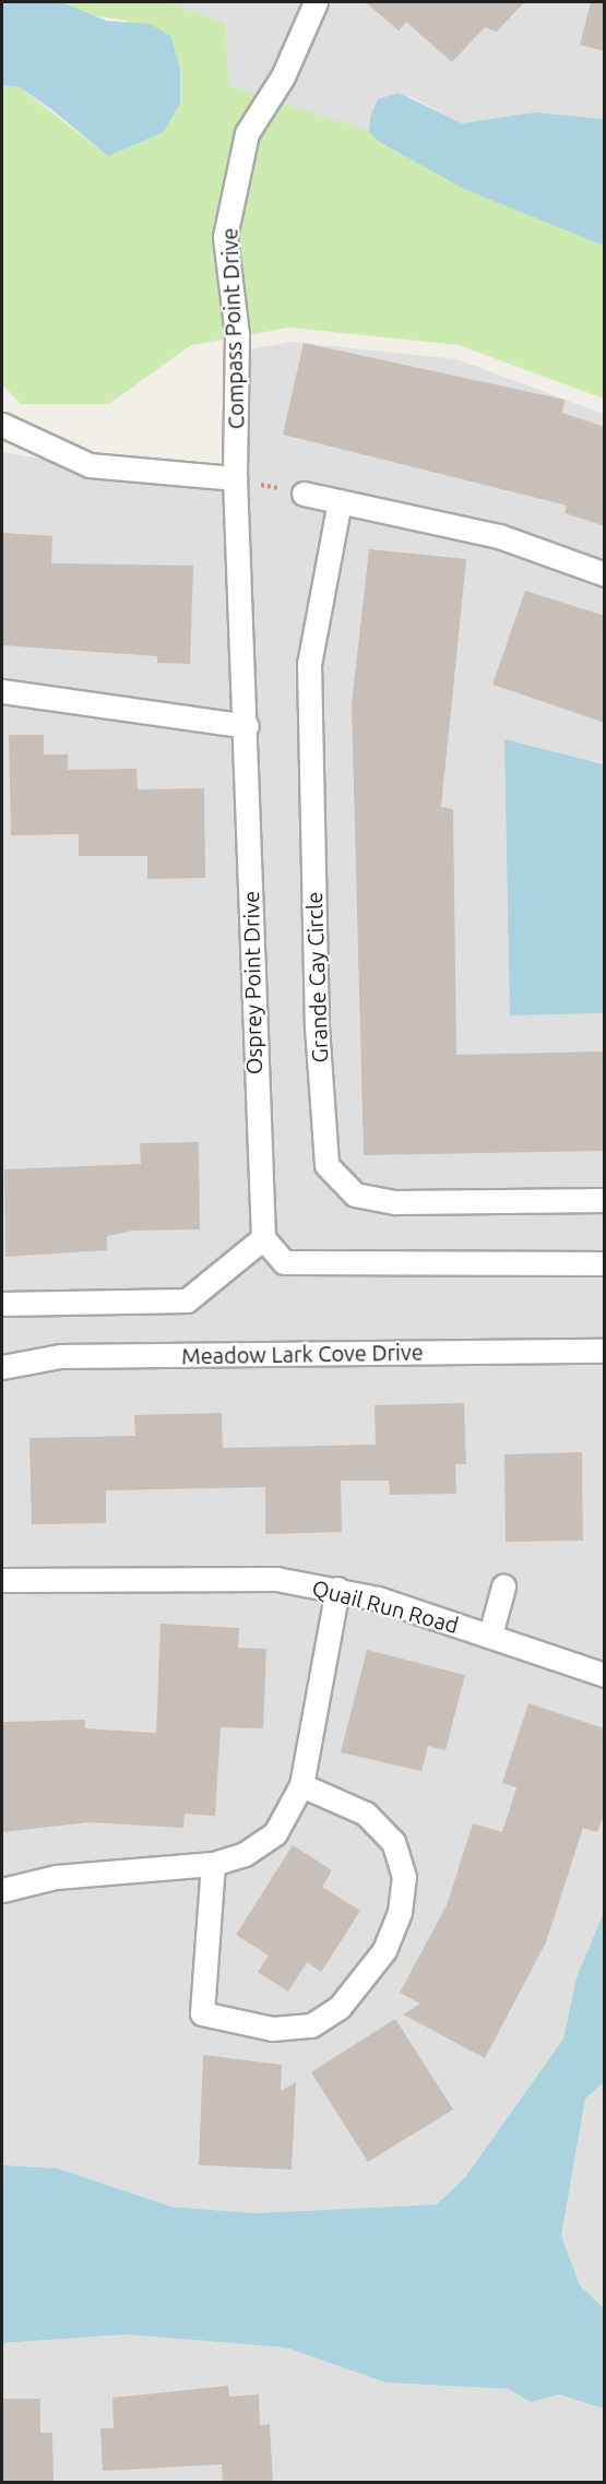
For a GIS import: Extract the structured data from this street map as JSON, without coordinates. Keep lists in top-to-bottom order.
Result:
{
  "streets": {
    "street": [
      "Compass Point Drive",
      "Grande Cay Circle",
      "Osprey Point Drive",
      "Meadow Lark Cove Drive",
      "Quail Run Road"
    ]
  },
  "crossings": [
    ["Compass Point Drive", "Osprey Point Drive"]
  ]
}
